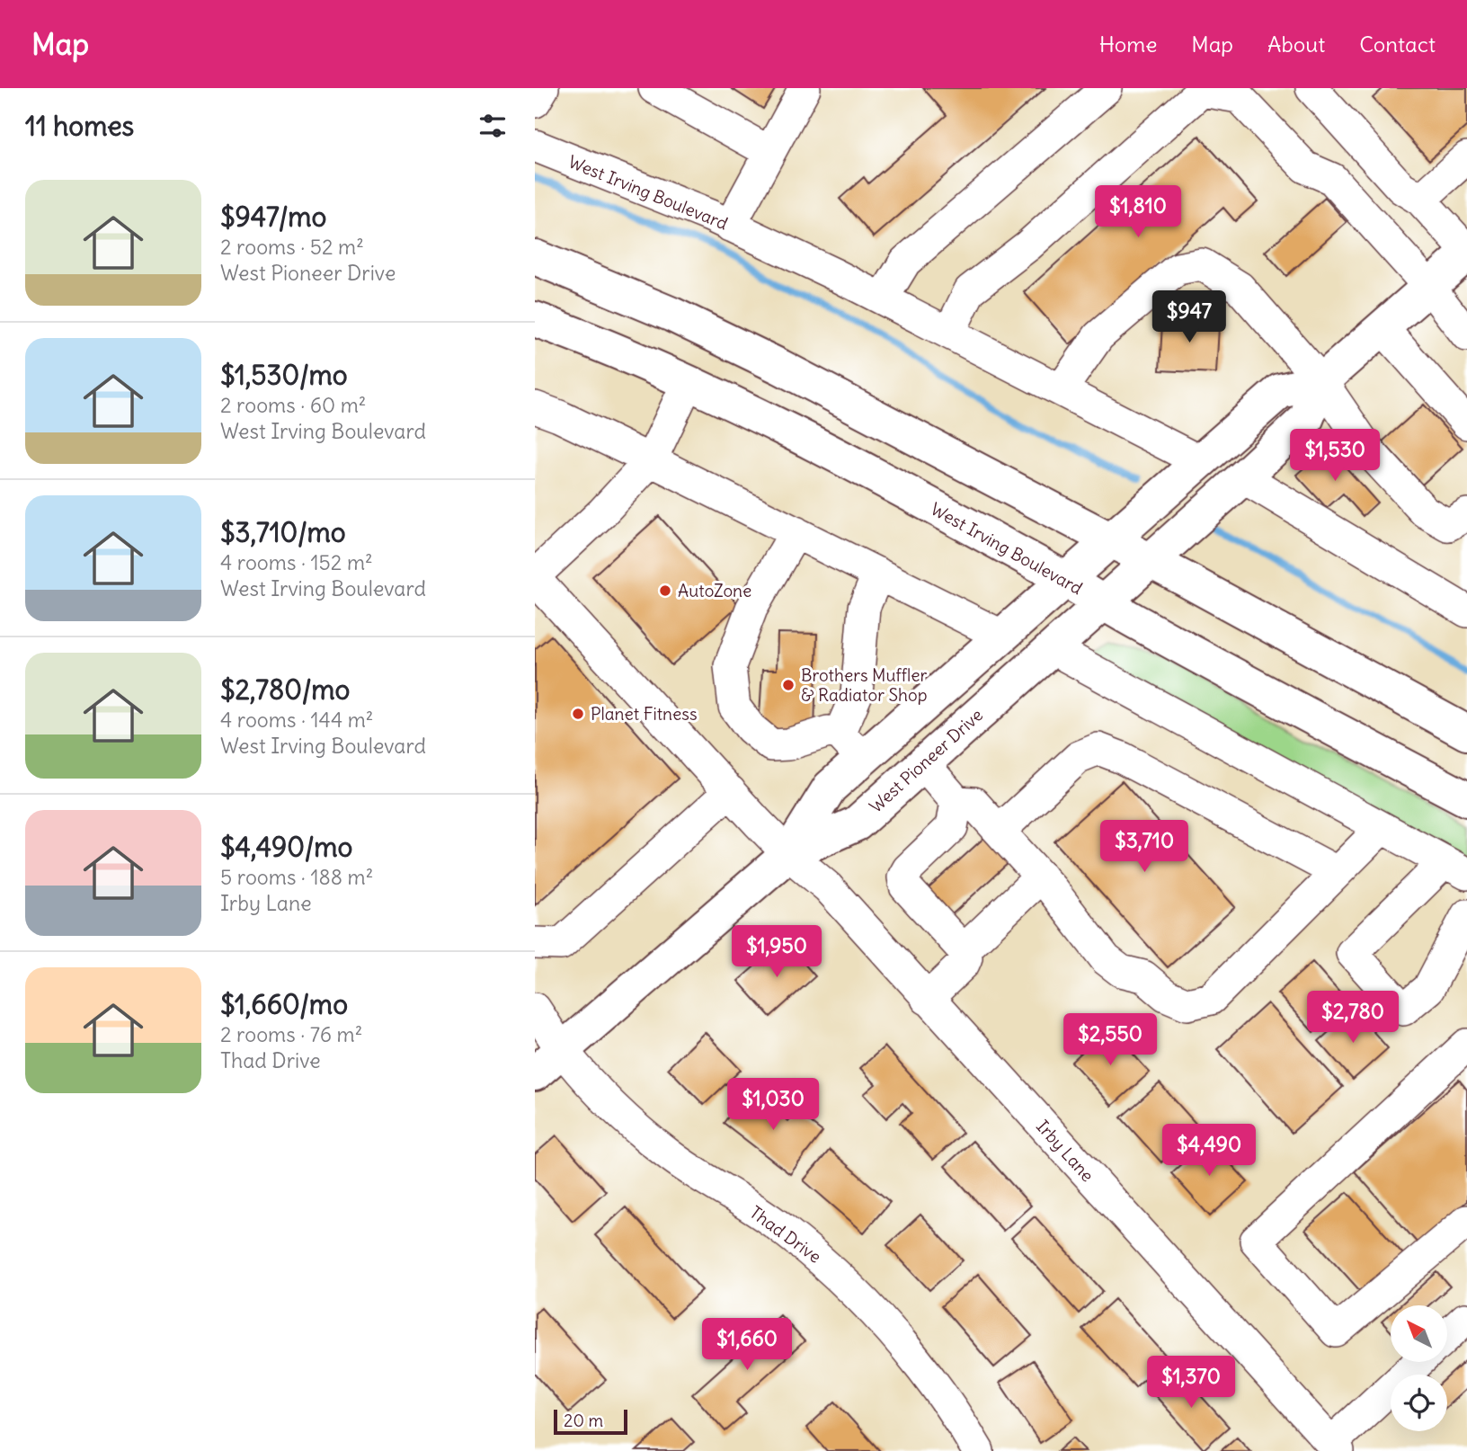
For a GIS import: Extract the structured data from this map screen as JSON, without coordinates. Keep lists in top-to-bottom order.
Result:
{
  "streets": {
    "main road": ["West Irving Boulevard", "West Pioneer Drive"],
    "street": ["Irby Lane", "Thad Drive"]
  },
  "crossings": [
    ["West Irving Boulevard", "West Pioneer Drive"],
    ["West Pioneer Drive", "Irby Lane"],
    ["West Pioneer Drive", "Thad Drive"]
  ],
  "places": ["AutoZone", "Brothers Muffler & Radiator Shop", "Planet Fitness"],
  "scale_bar": "20 m",
  "north": "top left",
  "page": {
    "header": "Map",
    "nav": [
      "Home",
      "Map",
      "About",
      "Contact"
    ],
    "heading": "11 homes",
    "list": [
      {
        "name": "$947/mo",
        "note": "2 rooms · 52 m² · West Pioneer Drive"
      },
      {
        "name": "$1,530/mo",
        "note": "2 rooms · 60 m² · West Irving Boulevard"
      },
      {
        "name": "$3,710/mo",
        "note": "4 rooms · 152 m² · West Irving Boulevard"
      },
      {
        "name": "$2,780/mo",
        "note": "4 rooms · 144 m² · West Irving Boulevard"
      },
      {
        "name": "$4,490/mo",
        "note": "5 rooms · 188 m² · Irby Lane"
      },
      {
        "name": "$1,660/mo",
        "note": "2 rooms · 76 m² · Thad Drive"
      }
    ],
    "price": [
      "$1,810",
      "$947",
      "$1,530",
      "$3,710",
      "$1,950",
      "$2,780",
      "$2,550",
      "$1,030",
      "$4,490",
      "$1,660",
      "$1,370"
    ],
    "scale": "20 m"
  }
}
